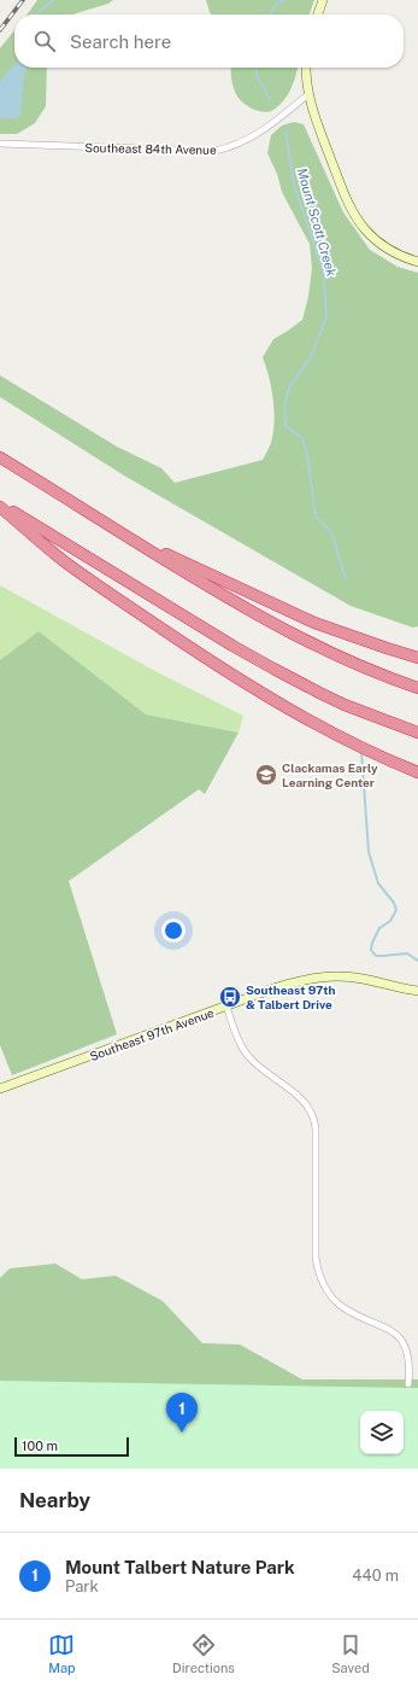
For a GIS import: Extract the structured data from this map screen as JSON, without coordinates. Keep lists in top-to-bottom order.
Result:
{
  "streets": {
    "street": ["Southeast 84th Avenue", "Southeast 97th Avenue"]
  },
  "water": ["Mount Scott Creek"],
  "places": {
    "school or university": ["Clackamas Early Learning Center"],
    "bus stop": ["Southeast 97th & Talbert Drive"]
  },
  "scale_bar": "100 m",
  "page": {
    "search": "Search here",
    "pins": "1",
    "scale": "100 m",
    "heading": "Nearby",
    "list": [
      {
        "mark": "1",
        "name": "Mount Talbert Nature Park",
        "note": "Park",
        "value": "440 m"
      }
    ],
    "nav": ["Map", "Directions", "Saved"]
  }
}
